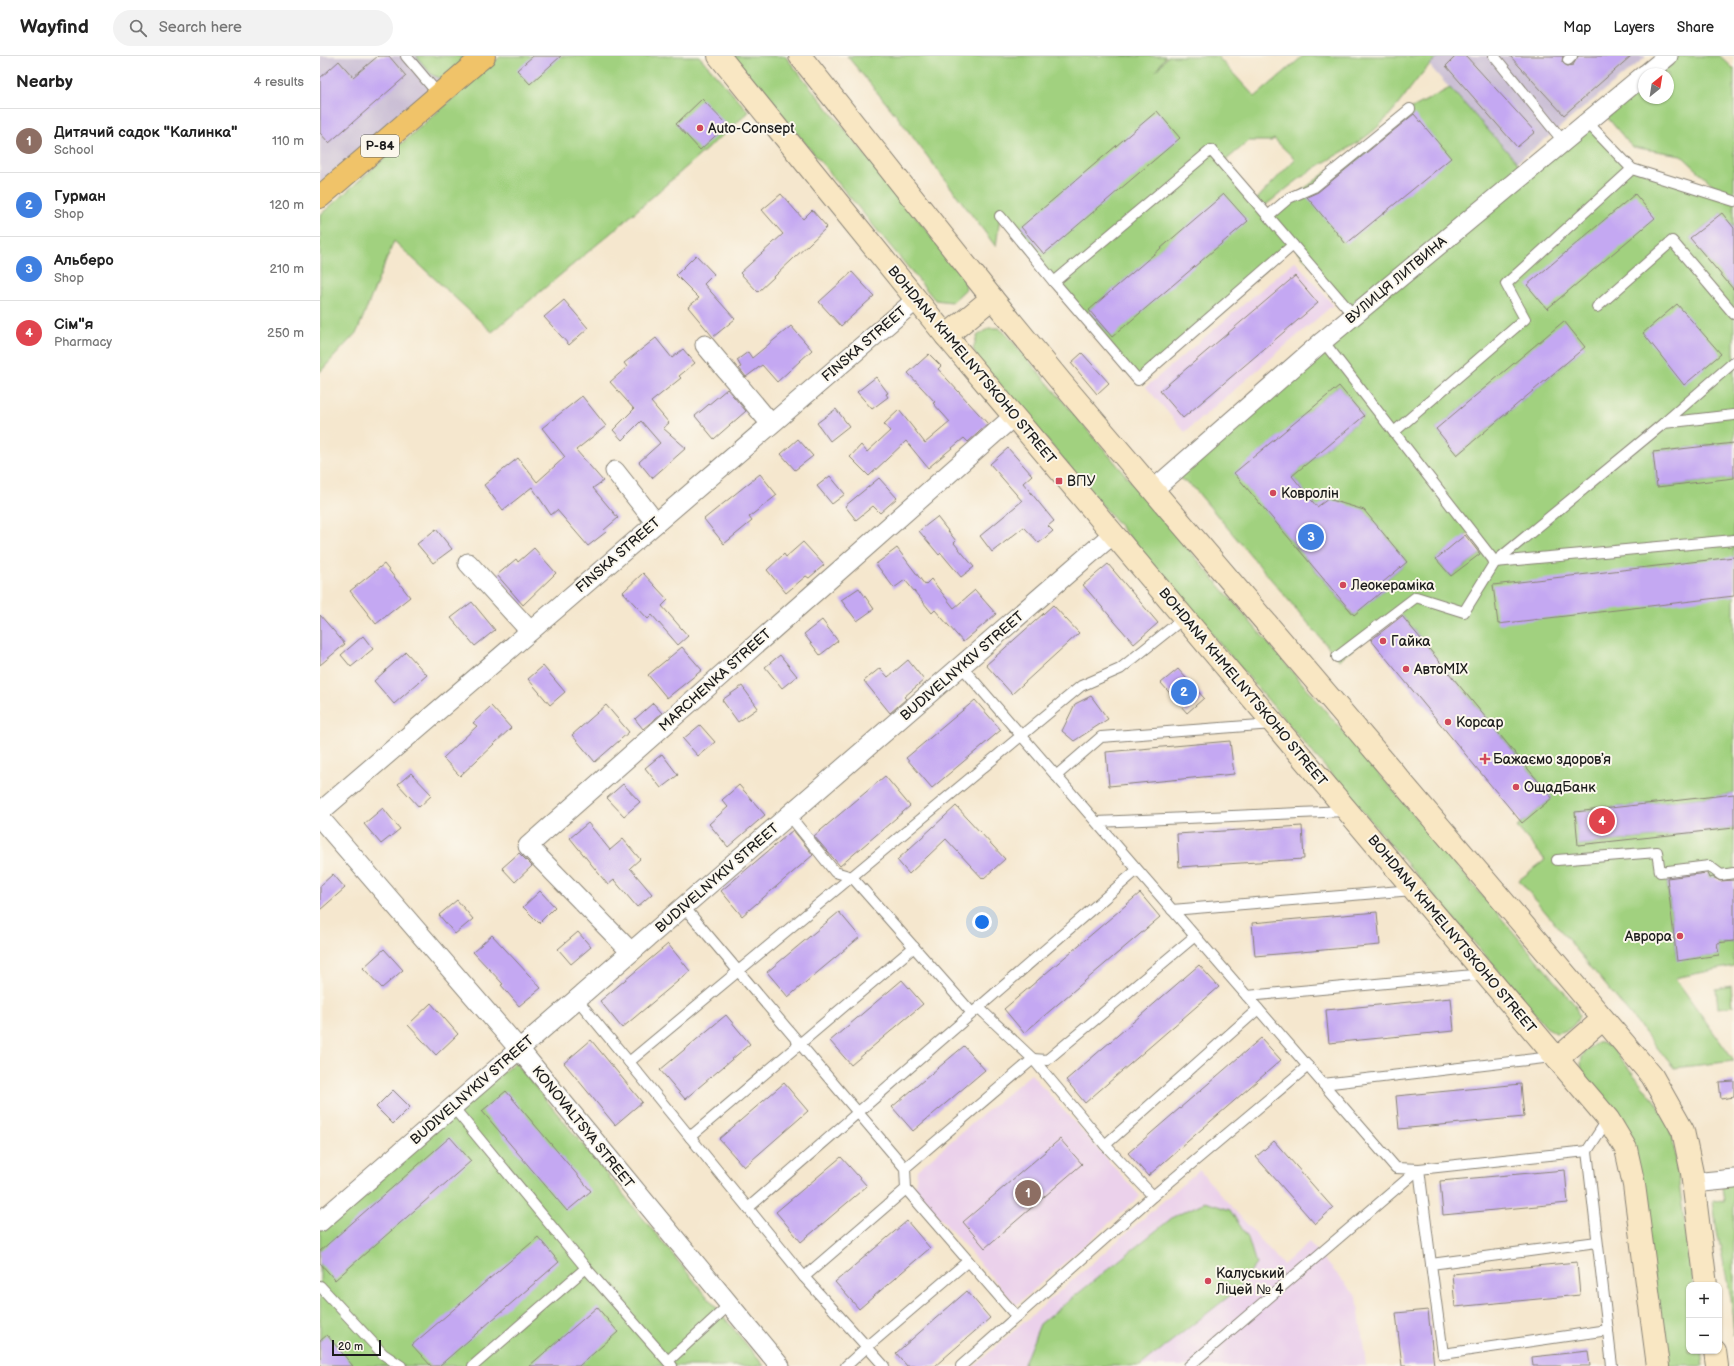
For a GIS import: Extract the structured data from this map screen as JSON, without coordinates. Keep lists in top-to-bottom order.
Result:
{
  "streets": {
    "main road": ["Р-84"],
    "street": [
      "ВУЛИЦЯ ЛИТВИНА",
      "FINSKA STREET",
      "BOHDANA KHMELNYTSKOHO STREET",
      "BUDIVELNYKIV STREET",
      "MARCHENKA STREET",
      "KONOVALTSYA STREET"
    ]
  },
  "crossings": [
    ["FINSKA STREET", "BOHDANA KHMELNYTSKOHO STREET"],
    ["BOHDANA KHMELNYTSKOHO STREET", "BUDIVELNYKIV STREET"],
    ["BOHDANA KHMELNYTSKOHO STREET", "MARCHENKA STREET"],
    ["BUDIVELNYKIV STREET", "MARCHENKA STREET"],
    ["BUDIVELNYKIV STREET", "KONOVALTSYA STREET"]
  ],
  "places": {
    "other": [
      "Auto-Consept",
      "Ковролін",
      "Леокераміка",
      "Гайка",
      "АвтоMIX",
      "Корсар",
      "ОщадБанк",
      "Аврора",
      "Калуський Ліцей № 4"
    ],
    "transit": ["ВПУ"],
    "health": ["Бажаємо здоровʼя"]
  },
  "scale_bar": "20 m",
  "north": "top right",
  "page": {
    "header": "Wayfind",
    "search": "Search here",
    "nav": ["Map", "Layers", "Share"],
    "heading": ["Nearby", "4 results"],
    "list": [
      {
        "mark": "1",
        "name": "Дитячий садок \"Калинка\"",
        "note": "School",
        "value": "110 m"
      },
      {
        "mark": "2",
        "name": "Гурман",
        "note": "Shop",
        "value": "120 m"
      },
      {
        "mark": "3",
        "name": "Альберо",
        "note": "Shop",
        "value": "210 m"
      },
      {
        "mark": "4",
        "name": "Сім\"я",
        "note": "Pharmacy",
        "value": "250 m"
      }
    ],
    "pins": [
      "3",
      "2",
      "4",
      "1"
    ],
    "map_buttons": ["+", "−"],
    "scale": "20 m"
  }
}
